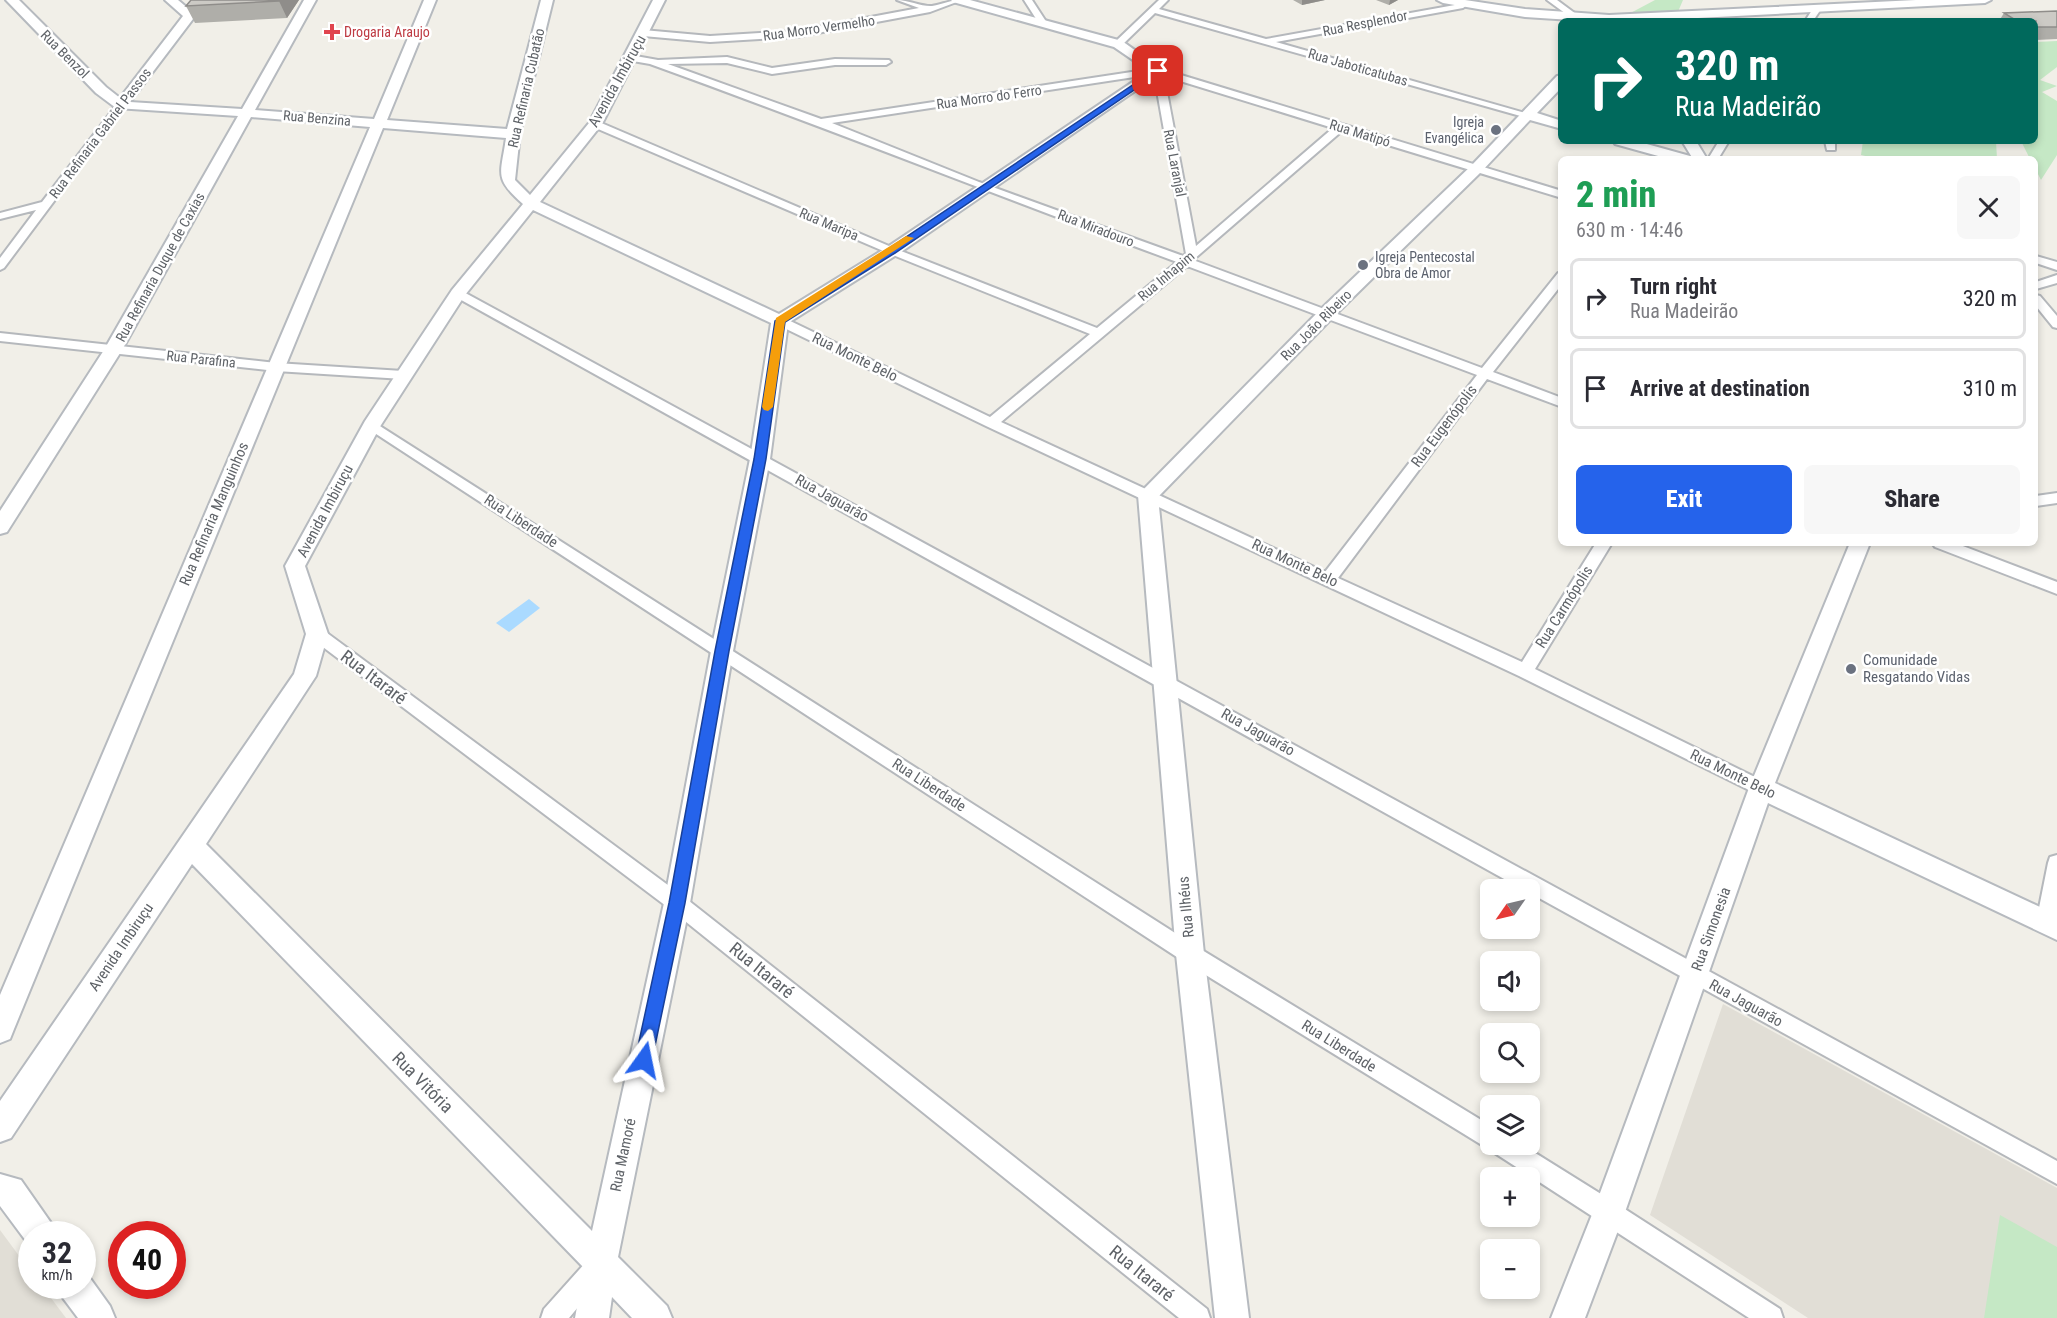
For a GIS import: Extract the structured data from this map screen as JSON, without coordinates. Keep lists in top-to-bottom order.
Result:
{
  "streets": {
    "street": [
      "Rua Resplendor",
      "Rua Morro Vermelho",
      "Rua Benzol",
      "Rua Jaboticatubas",
      "Avenida Imbiruçu",
      "Rua Refinaria Cubatão",
      "Rua Morro do Ferro",
      "Rua Benzina",
      "Rua Refinaria Gabriel Passos",
      "Rua Matipó",
      "Rua Laranjal",
      "Rua Maripa",
      "Rua Miradouro",
      "Rua Refinaria Duque de Caxias",
      "Rua Inhapim",
      "Rua João Ribeiro",
      "Rua Monte Belo",
      "Rua Parafina",
      "Rua Eugenópolis",
      "Rua Jaguarão",
      "Rua Refinaria Manguinhos",
      "Rua Liberdade",
      "Rua Carmópolis",
      "Rua Itararé",
      "Rua Ilhéus",
      "Rua Simonesia",
      "Rua Vitória",
      "Rua Mamoré"
    ]
  },
  "crossings": [
    ["Rua Resplendor", "Rua Jaboticatubas"],
    ["Rua Morro Vermelho", "Avenida Imbiruçu"],
    ["Rua Benzol", "Rua Benzina"],
    ["Rua Benzol", "Rua Refinaria Gabriel Passos"],
    ["Rua Jaboticatubas", "Rua João Ribeiro"],
    ["Avenida Imbiruçu", "Rua Refinaria Cubatão"],
    ["Avenida Imbiruçu", "Rua Maripa"],
    ["Avenida Imbiruçu", "Rua Miradouro"],
    ["Avenida Imbiruçu", "Rua Monte Belo"],
    ["Avenida Imbiruçu", "Rua Parafina"],
    ["Avenida Imbiruçu", "Rua Jaguarão"],
    ["Avenida Imbiruçu", "Rua Liberdade"],
    ["Avenida Imbiruçu", "Rua Itararé"],
    ["Avenida Imbiruçu", "Rua Vitória"],
    ["Rua Refinaria Cubatão", "Rua Benzina"],
    ["Rua Refinaria Cubatão", "Rua Monte Belo"],
    ["Rua Morro do Ferro", "Rua Matipó"],
    ["Rua Morro do Ferro", "Rua Laranjal"],
    ["Rua Morro do Ferro", "Rua Miradouro"],
    ["Rua Benzina", "Rua Refinaria Gabriel Passos"],
    ["Rua Benzina", "Rua Refinaria Duque de Caxias"],
    ["Rua Benzina", "Rua Refinaria Manguinhos"],
    ["Rua Matipó", "Rua Laranjal"],
    ["Rua Matipó", "Rua Inhapim"],
    ["Rua Matipó", "Rua João Ribeiro"],
    ["Rua Laranjal", "Rua Miradouro"],
    ["Rua Laranjal", "Rua Inhapim"],
    ["Rua Maripa", "Rua Inhapim"],
    ["Rua Miradouro", "Rua Inhapim"],
    ["Rua Miradouro", "Rua João Ribeiro"],
    ["Rua Miradouro", "Rua Eugenópolis"],
    ["Rua Refinaria Duque de Caxias", "Rua Parafina"],
    ["Rua Inhapim", "Rua Monte Belo"],
    ["Rua João Ribeiro", "Rua Monte Belo"],
    ["Rua João Ribeiro", "Rua Ilhéus"],
    ["Rua Monte Belo", "Rua Eugenópolis"],
    ["Rua Monte Belo", "Rua Carmópolis"],
    ["Rua Monte Belo", "Rua Ilhéus"],
    ["Rua Monte Belo", "Rua Simonesia"],
    ["Rua Monte Belo", "Rua Mamoré"],
    ["Rua Parafina", "Rua Refinaria Manguinhos"],
    ["Rua Jaguarão", "Rua Ilhéus"],
    ["Rua Jaguarão", "Rua Simonesia"],
    ["Rua Jaguarão", "Rua Mamoré"],
    ["Rua Liberdade", "Rua Ilhéus"],
    ["Rua Liberdade", "Rua Mamoré"],
    ["Rua Itararé", "Rua Mamoré"],
    ["Rua Vitória", "Rua Mamoré"]
  ],
  "places": {
    "health": ["Drogaria Araujo"],
    "other": ["Igreja Evangélica", "Igreja Pentecostal Obra de Amor", "Comunidade Resgatando Vidas"]
  },
  "north": "bottom left",
  "page": {
    "turn": ["320 m", "Rua Madeirão"],
    "heading": ["2 min", "630 m · 14:46"],
    "list": [
      {
        "name": "Turn right",
        "note": "Rua Madeirão",
        "value": "320 m"
      },
      {
        "name": "Arrive at destination",
        "value": "310 m"
      }
    ],
    "buttons": ["Exit", "Share"],
    "map_buttons": ["+", "−"],
    "speed": "32 km/h",
    "limit": "40"
  }
}
